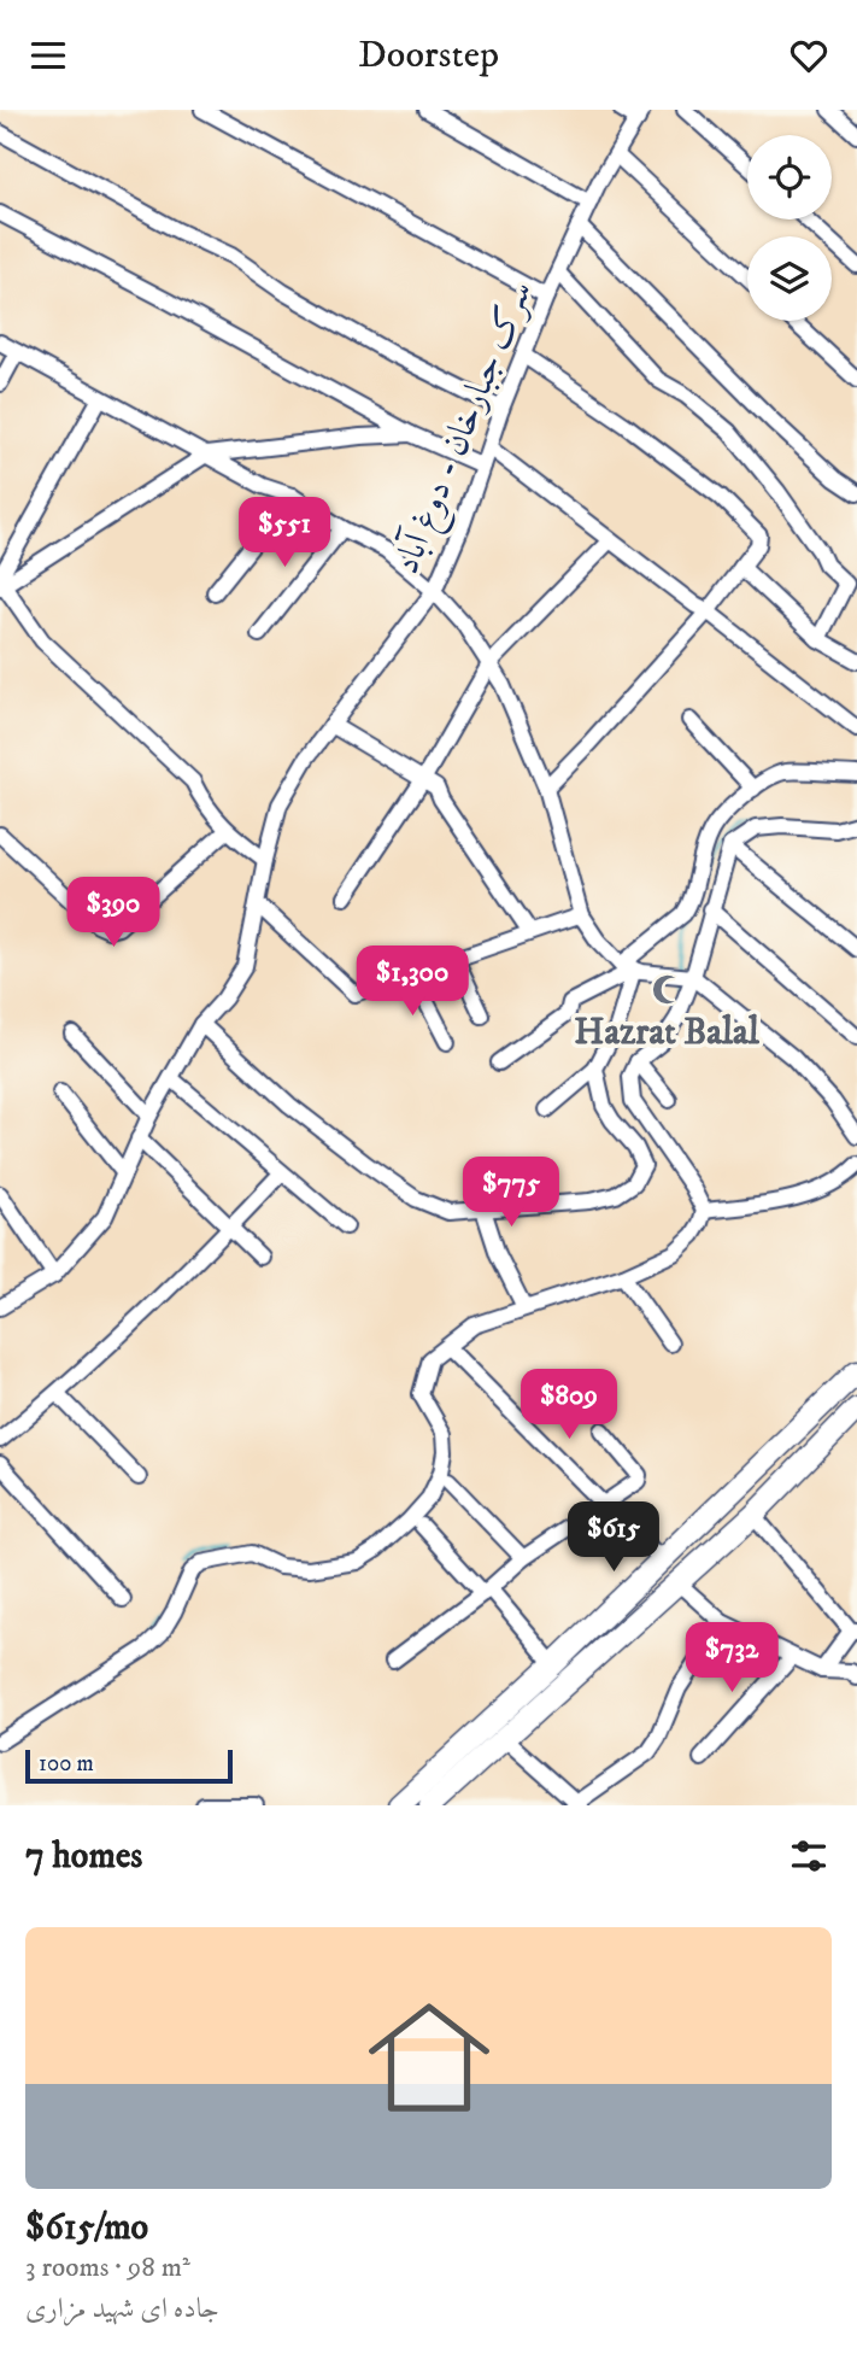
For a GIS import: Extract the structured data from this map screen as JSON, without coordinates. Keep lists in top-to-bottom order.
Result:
{
  "streets": {
    "street": ["سرک جبارخان - دوغ آباد"]
  },
  "places": {
    "mosque": ["Hazrat Balal"]
  },
  "scale_bar": "100 m",
  "page": {
    "header": "Doorstep",
    "price": [
      "$551",
      "$390",
      "$1,300",
      "$775",
      "$809",
      "$615",
      "$732"
    ],
    "scale": "100 m",
    "heading": "7 homes",
    "list": [
      {
        "name": "$615/mo",
        "note": "3 rooms · 98 m² · جاده ای شهید مزاری"
      }
    ]
  }
}
